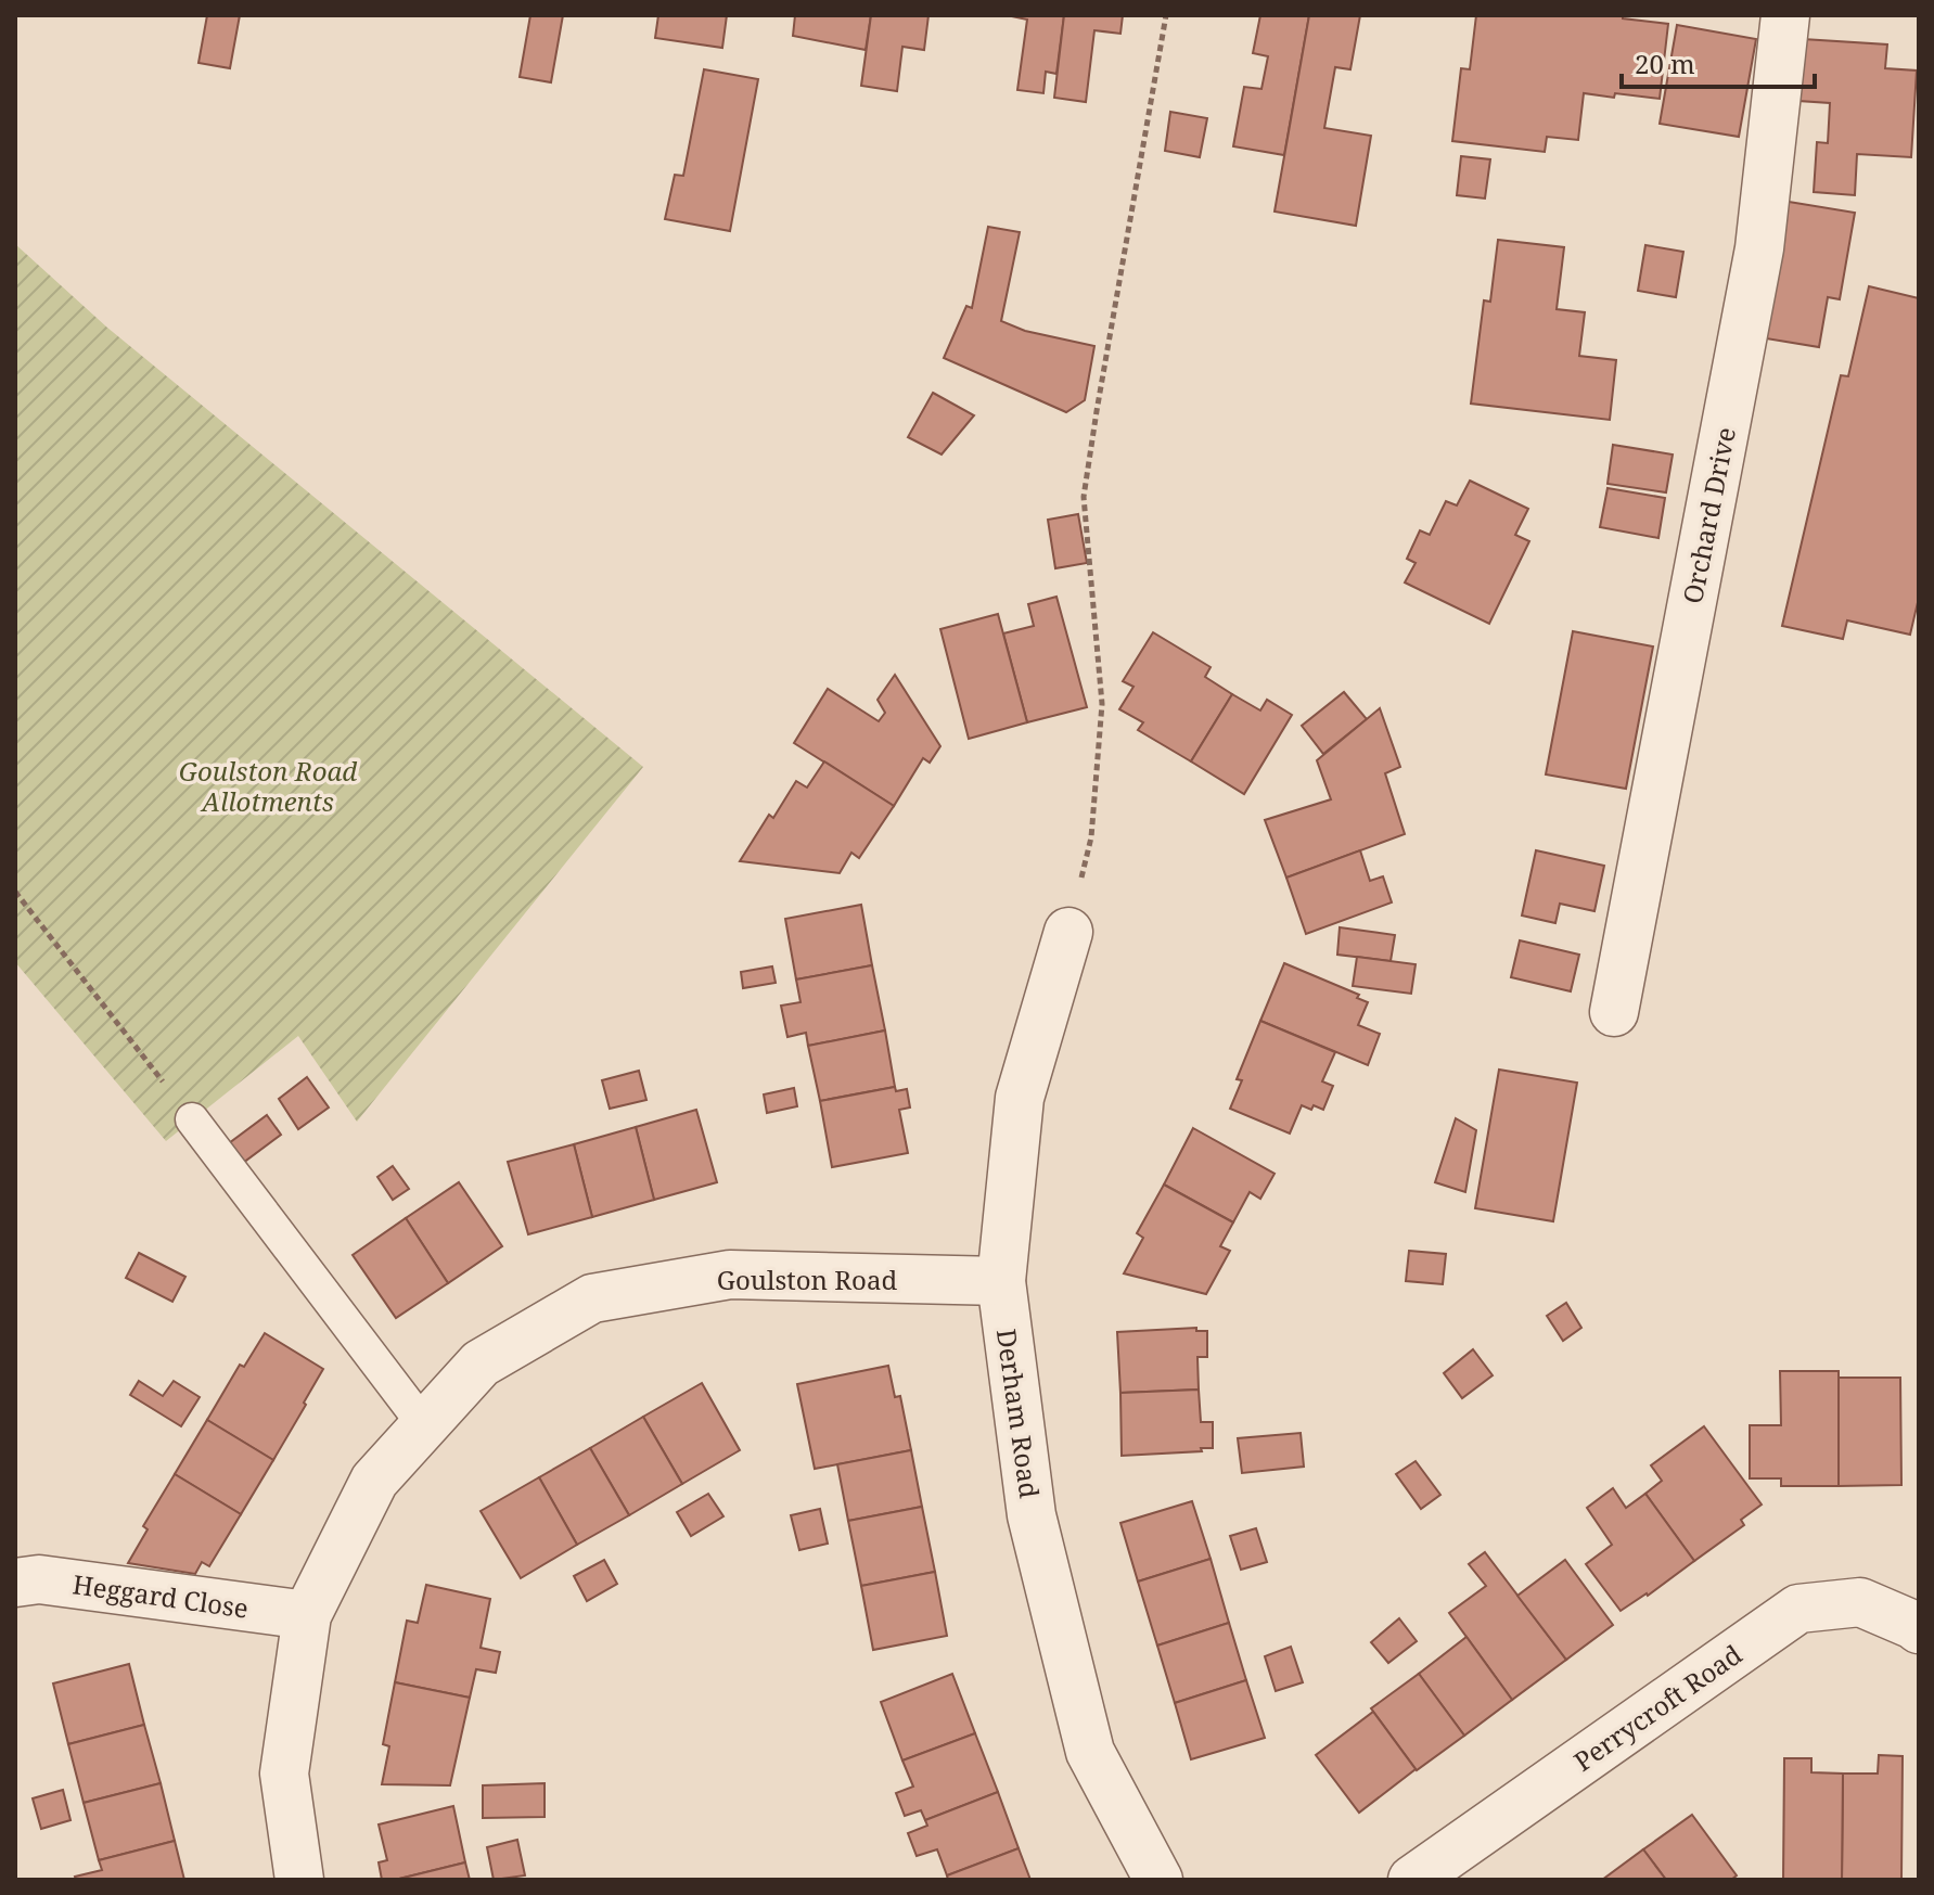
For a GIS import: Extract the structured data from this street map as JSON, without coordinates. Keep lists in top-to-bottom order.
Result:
{
  "streets": {
    "street": [
      "Orchard Drive",
      "Goulston Road",
      "Derham Road",
      "Heggard Close",
      "Perrycroft Road"
    ]
  },
  "crossings": [
    ["Goulston Road", "Derham Road"],
    ["Goulston Road", "Heggard Close"]
  ],
  "parks": ["Goulston Road Allotments"],
  "scale_bar": "20 m"
}
